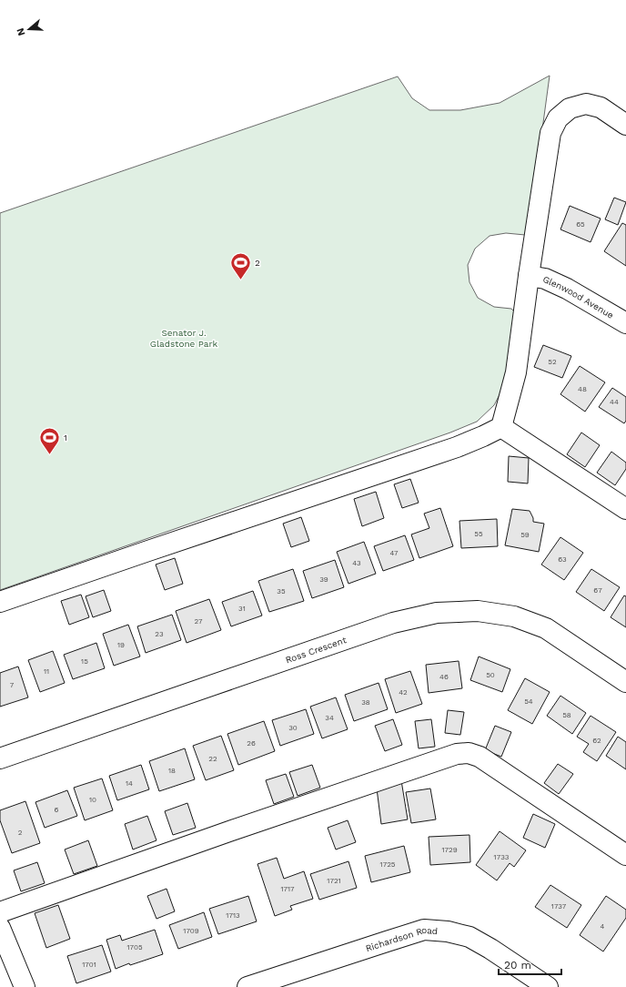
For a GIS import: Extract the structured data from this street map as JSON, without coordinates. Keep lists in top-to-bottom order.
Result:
{
  "streets": {
    "street": ["Glenwood Avenue", "Ross Crescent", "Richardson Road"]
  },
  "parks": ["Senator J. Gladstone Park"],
  "places": {
    "sports": ["2", "1"]
  },
  "house_numbers": [
    "65",
    "52",
    "48",
    "44",
    "55",
    "59",
    "47",
    "63",
    "43",
    "39",
    "67",
    "35",
    "31",
    "27",
    "23",
    "19",
    "15",
    "11",
    "50",
    "46",
    "7",
    "42",
    "54",
    "38",
    "58",
    "34",
    "30",
    "62",
    "26",
    "22",
    "18",
    "14",
    "10",
    "6",
    "2",
    "1729",
    "1733",
    "1725",
    "1721",
    "1717",
    "1737",
    "1713",
    "4",
    "1709",
    "1705",
    "1701"
  ],
  "scale_bar": "20 m",
  "north": "left"
}
